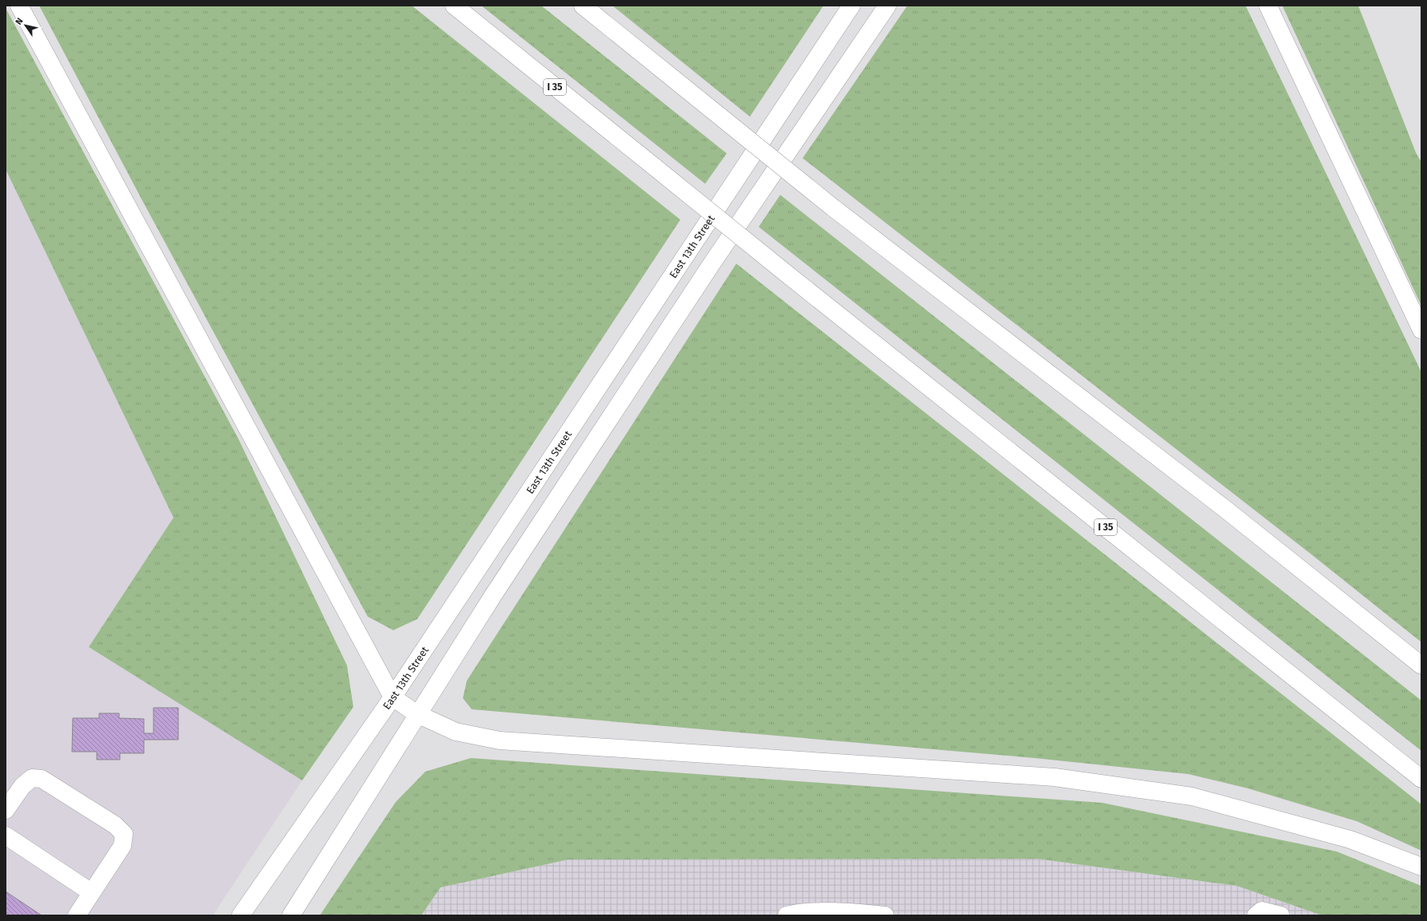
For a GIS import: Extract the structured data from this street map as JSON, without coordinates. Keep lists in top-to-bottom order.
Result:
{
  "streets": {
    "main road": ["I 35", "East 13th Street"]
  },
  "north": "top left"
}
